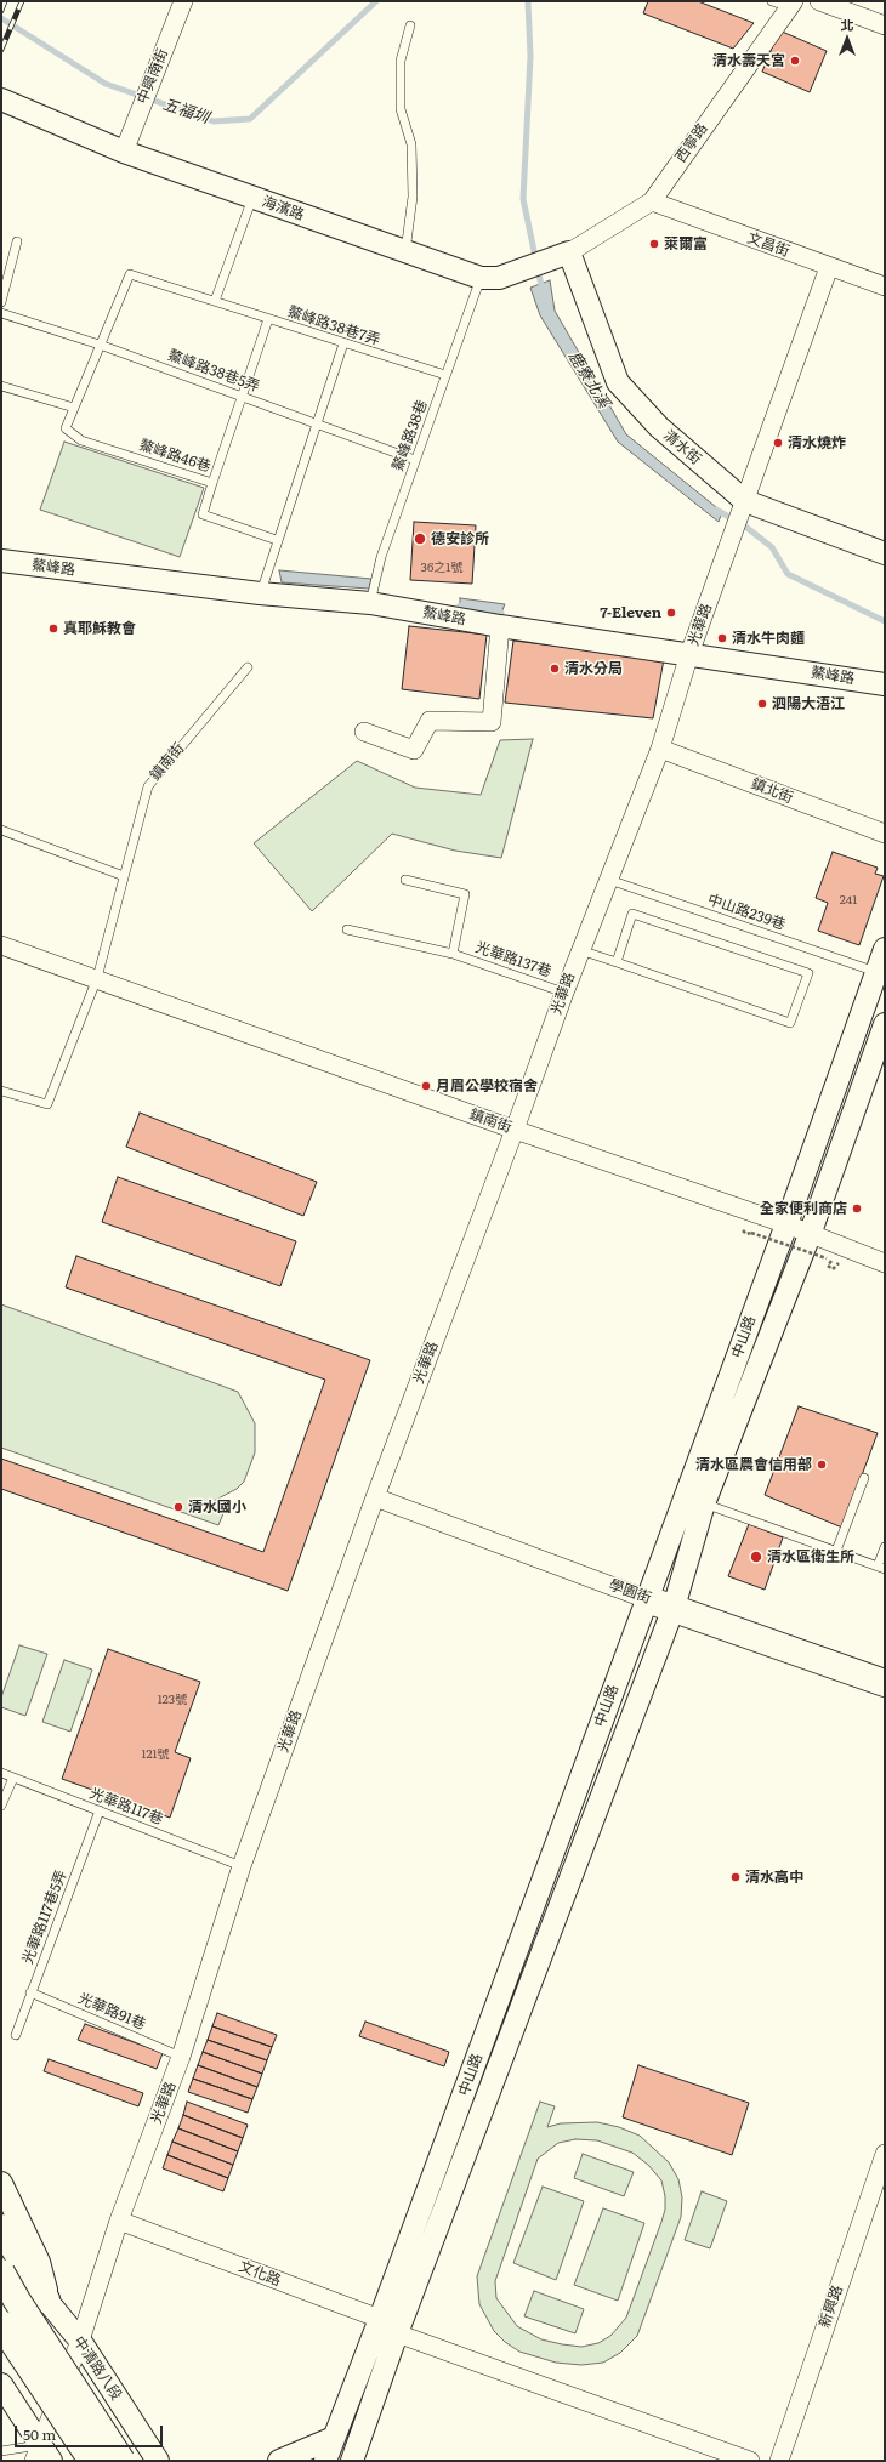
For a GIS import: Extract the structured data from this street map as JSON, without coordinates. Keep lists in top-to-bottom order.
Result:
{
  "streets": {
    "main road": ["學園街"],
    "street": [
      "中興南街",
      "西寧路",
      "海濱路",
      "文昌街",
      "清水街",
      "鰲峰路",
      "光華路",
      "鎮南街",
      "鎮北街",
      "中山路",
      "文化路",
      "新興路",
      "中清路八段"
    ],
    "lane": [
      "鰲峰路38巷7弄",
      "鰲峰路38巷5弄",
      "鰲峰路38巷",
      "鰲峰路46巷",
      "中山路239巷",
      "光華路137巷",
      "光華路117巷",
      "光華路117巷5弄",
      "光華路91巷"
    ]
  },
  "crossings": [
    ["中興南街", "海濱路"],
    ["西寧路", "海濱路"],
    ["西寧路", "文昌街"],
    ["西寧路", "清水街"],
    ["海濱路", "鰲峰路38巷"],
    ["海濱路", "清水街"],
    ["文昌街", "光華路"],
    ["鰲峰路38巷7弄", "鰲峰路38巷5弄"],
    ["鰲峰路38巷7弄", "鰲峰路38巷"],
    ["鰲峰路38巷5弄", "鰲峰路38巷"],
    ["鰲峰路38巷", "鰲峰路"],
    ["清水街", "光華路"],
    ["鰲峰路", "光華路"],
    ["光華路", "鎮南街"],
    ["光華路", "鎮北街"],
    ["光華路", "中山路239巷"],
    ["光華路", "光華路137巷"],
    ["光華路", "學園街"],
    ["光華路", "光華路117巷"],
    ["光華路", "光華路91巷"],
    ["光華路", "文化路"],
    ["光華路", "中清路八段"],
    ["鎮南街", "中山路"],
    ["中山路239巷", "中山路"],
    ["中山路", "學園街"],
    ["中山路", "文化路"],
    ["光華路117巷", "光華路117巷5弄"],
    ["光華路117巷5弄", "光華路91巷"]
  ],
  "water": ["五福圳", "鹿寮北溪"],
  "places": [
    "清水壽天宮",
    "萊爾富",
    "清水燒炸",
    "德安診所",
    "7-Eleven",
    "真耶穌教會",
    "清水牛肉麵",
    "清水分局",
    "泗陽大浯江",
    "月眉公學校宿舍",
    "全家便利商店",
    "清水區農會信用部",
    "清水國小",
    "清水區衛生所",
    "清水高中"
  ],
  "house_numbers": [
    "36之1號",
    "241",
    "123號",
    "121號"
  ],
  "scale_bar": "50 m",
  "north": "top"
}
